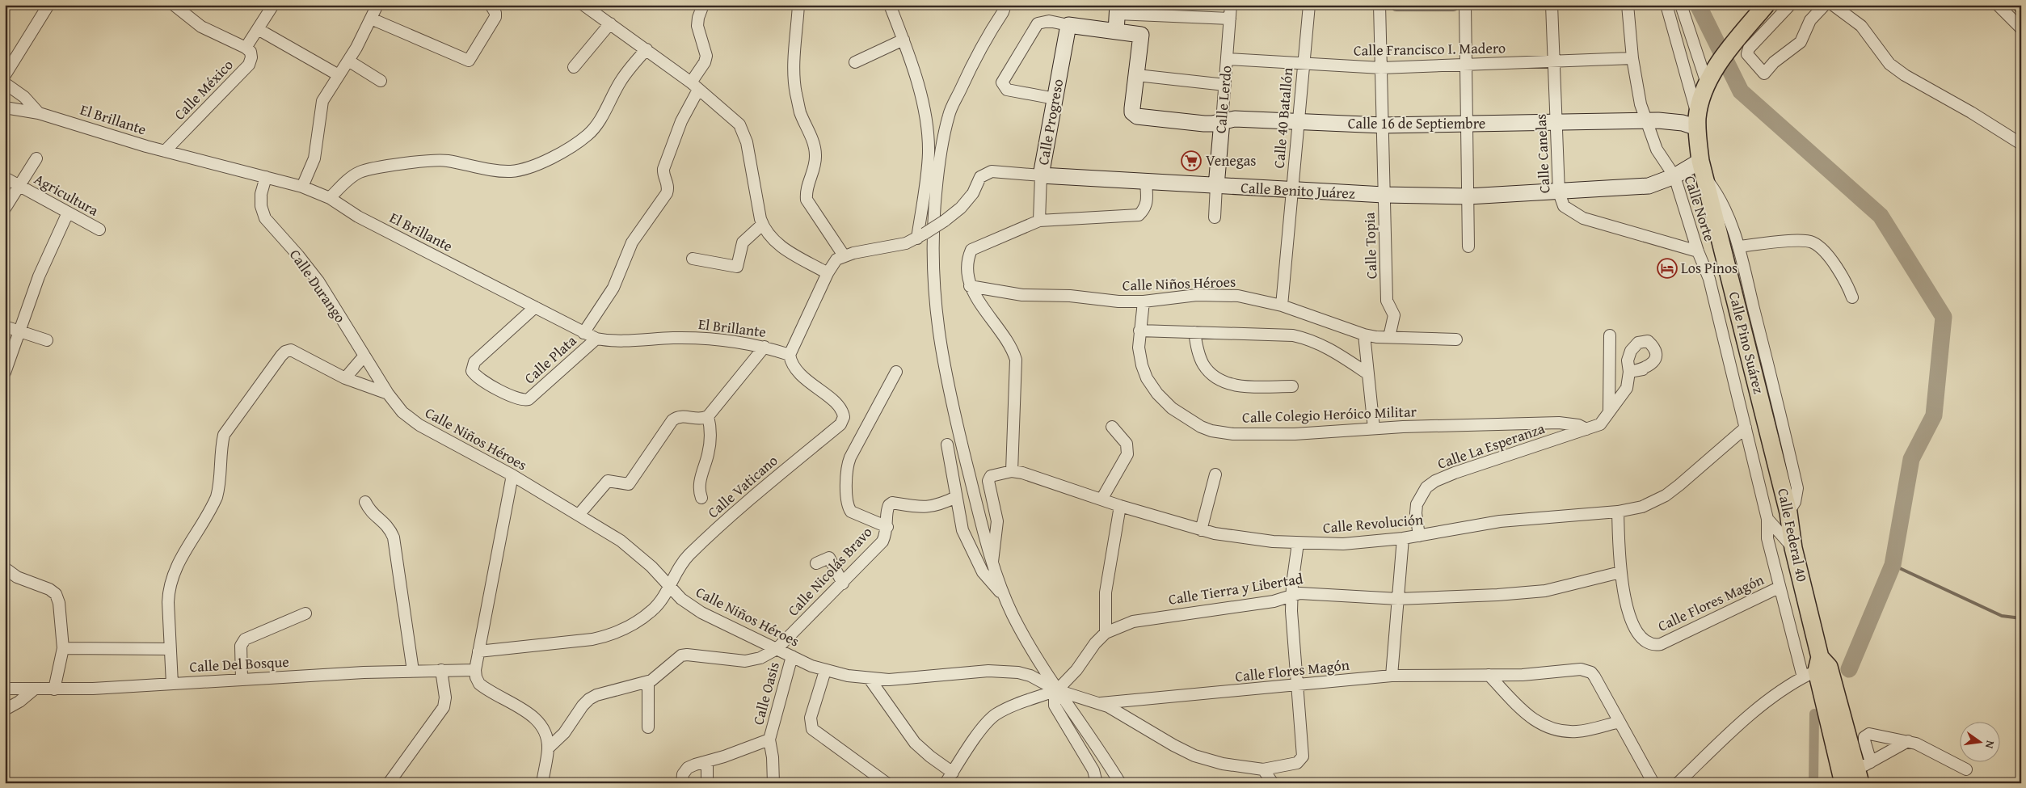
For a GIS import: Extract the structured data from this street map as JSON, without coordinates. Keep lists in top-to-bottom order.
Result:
{
  "streets": {
    "main road": ["Calle Pino Suárez", "Calle Federal 40"],
    "street": [
      "Calle Francisco I. Madero",
      "Calle México",
      "Calle Lerdo",
      "Calle 40 Batallón",
      "El Brillante",
      "Calle Progreso",
      "Calle 16 de Septiembre",
      "Calle Canelas",
      "Calle Benito Juárez",
      "Agricultura",
      "Calle Norte",
      "Calle Topia",
      "Calle Niños Héroes",
      "Calle Durango",
      "Calle Plata",
      "Calle Colegio Heróico Militar",
      "Calle La Esperanza",
      "Calle Vaticano",
      "Calle Revolución",
      "Calle Nicolás Bravo",
      "Calle Tierra y Libertad",
      "Calle Flores Magón",
      "Calle Del Bosque",
      "Calle Oasis"
    ]
  },
  "crossings": [
    ["Calle Francisco I. Madero", "Calle Lerdo"],
    ["Calle Francisco I. Madero", "Calle 40 Batallón"],
    ["Calle Francisco I. Madero", "Calle Canelas"],
    ["Calle Francisco I. Madero", "Calle Topia"],
    ["Calle México", "El Brillante"],
    ["Calle Lerdo", "Calle 16 de Septiembre"],
    ["Calle Lerdo", "Calle Benito Juárez"],
    ["Calle 40 Batallón", "Calle 16 de Septiembre"],
    ["Calle 40 Batallón", "Calle Benito Juárez"],
    ["Calle 40 Batallón", "Calle Niños Héroes"],
    ["El Brillante", "Calle Durango"],
    ["El Brillante", "Calle Plata"],
    ["El Brillante", "Calle Vaticano"],
    ["Calle Progreso", "Calle Benito Juárez"],
    ["Calle 16 de Septiembre", "Calle Canelas"],
    ["Calle 16 de Septiembre", "Calle Norte"],
    ["Calle 16 de Septiembre", "Calle Topia"],
    ["Calle 16 de Septiembre", "Calle Pino Suárez"],
    ["Calle Canelas", "Calle Benito Juárez"],
    ["Calle Canelas", "Calle Norte"],
    ["Calle Benito Juárez", "Calle Norte"],
    ["Calle Benito Juárez", "Calle Topia"],
    ["Calle Benito Juárez", "Calle Pino Suárez"],
    ["Calle Norte", "Calle Revolución"],
    ["Calle Norte", "Calle Federal 40"],
    ["Calle Norte", "Calle Flores Magón"],
    ["Calle Topia", "Calle Niños Héroes"],
    ["Calle Niños Héroes", "Calle Durango"],
    ["Calle Niños Héroes", "Calle Colegio Heróico Militar"],
    ["Calle Niños Héroes", "Calle Vaticano"],
    ["Calle Niños Héroes", "Calle Nicolás Bravo"],
    ["Calle Niños Héroes", "Calle Flores Magón"],
    ["Calle Niños Héroes", "Calle Oasis"],
    ["Calle Pino Suárez", "Calle Federal 40"],
    ["Calle Colegio Heróico Militar", "Calle La Esperanza"],
    ["Calle La Esperanza", "Calle Revolución"],
    ["Calle Tierra y Libertad", "Calle Flores Magón"]
  ],
  "places": {
    "supermarket": ["Venegas"],
    "hotel": ["Los Pinos"]
  },
  "north": "right"
}
